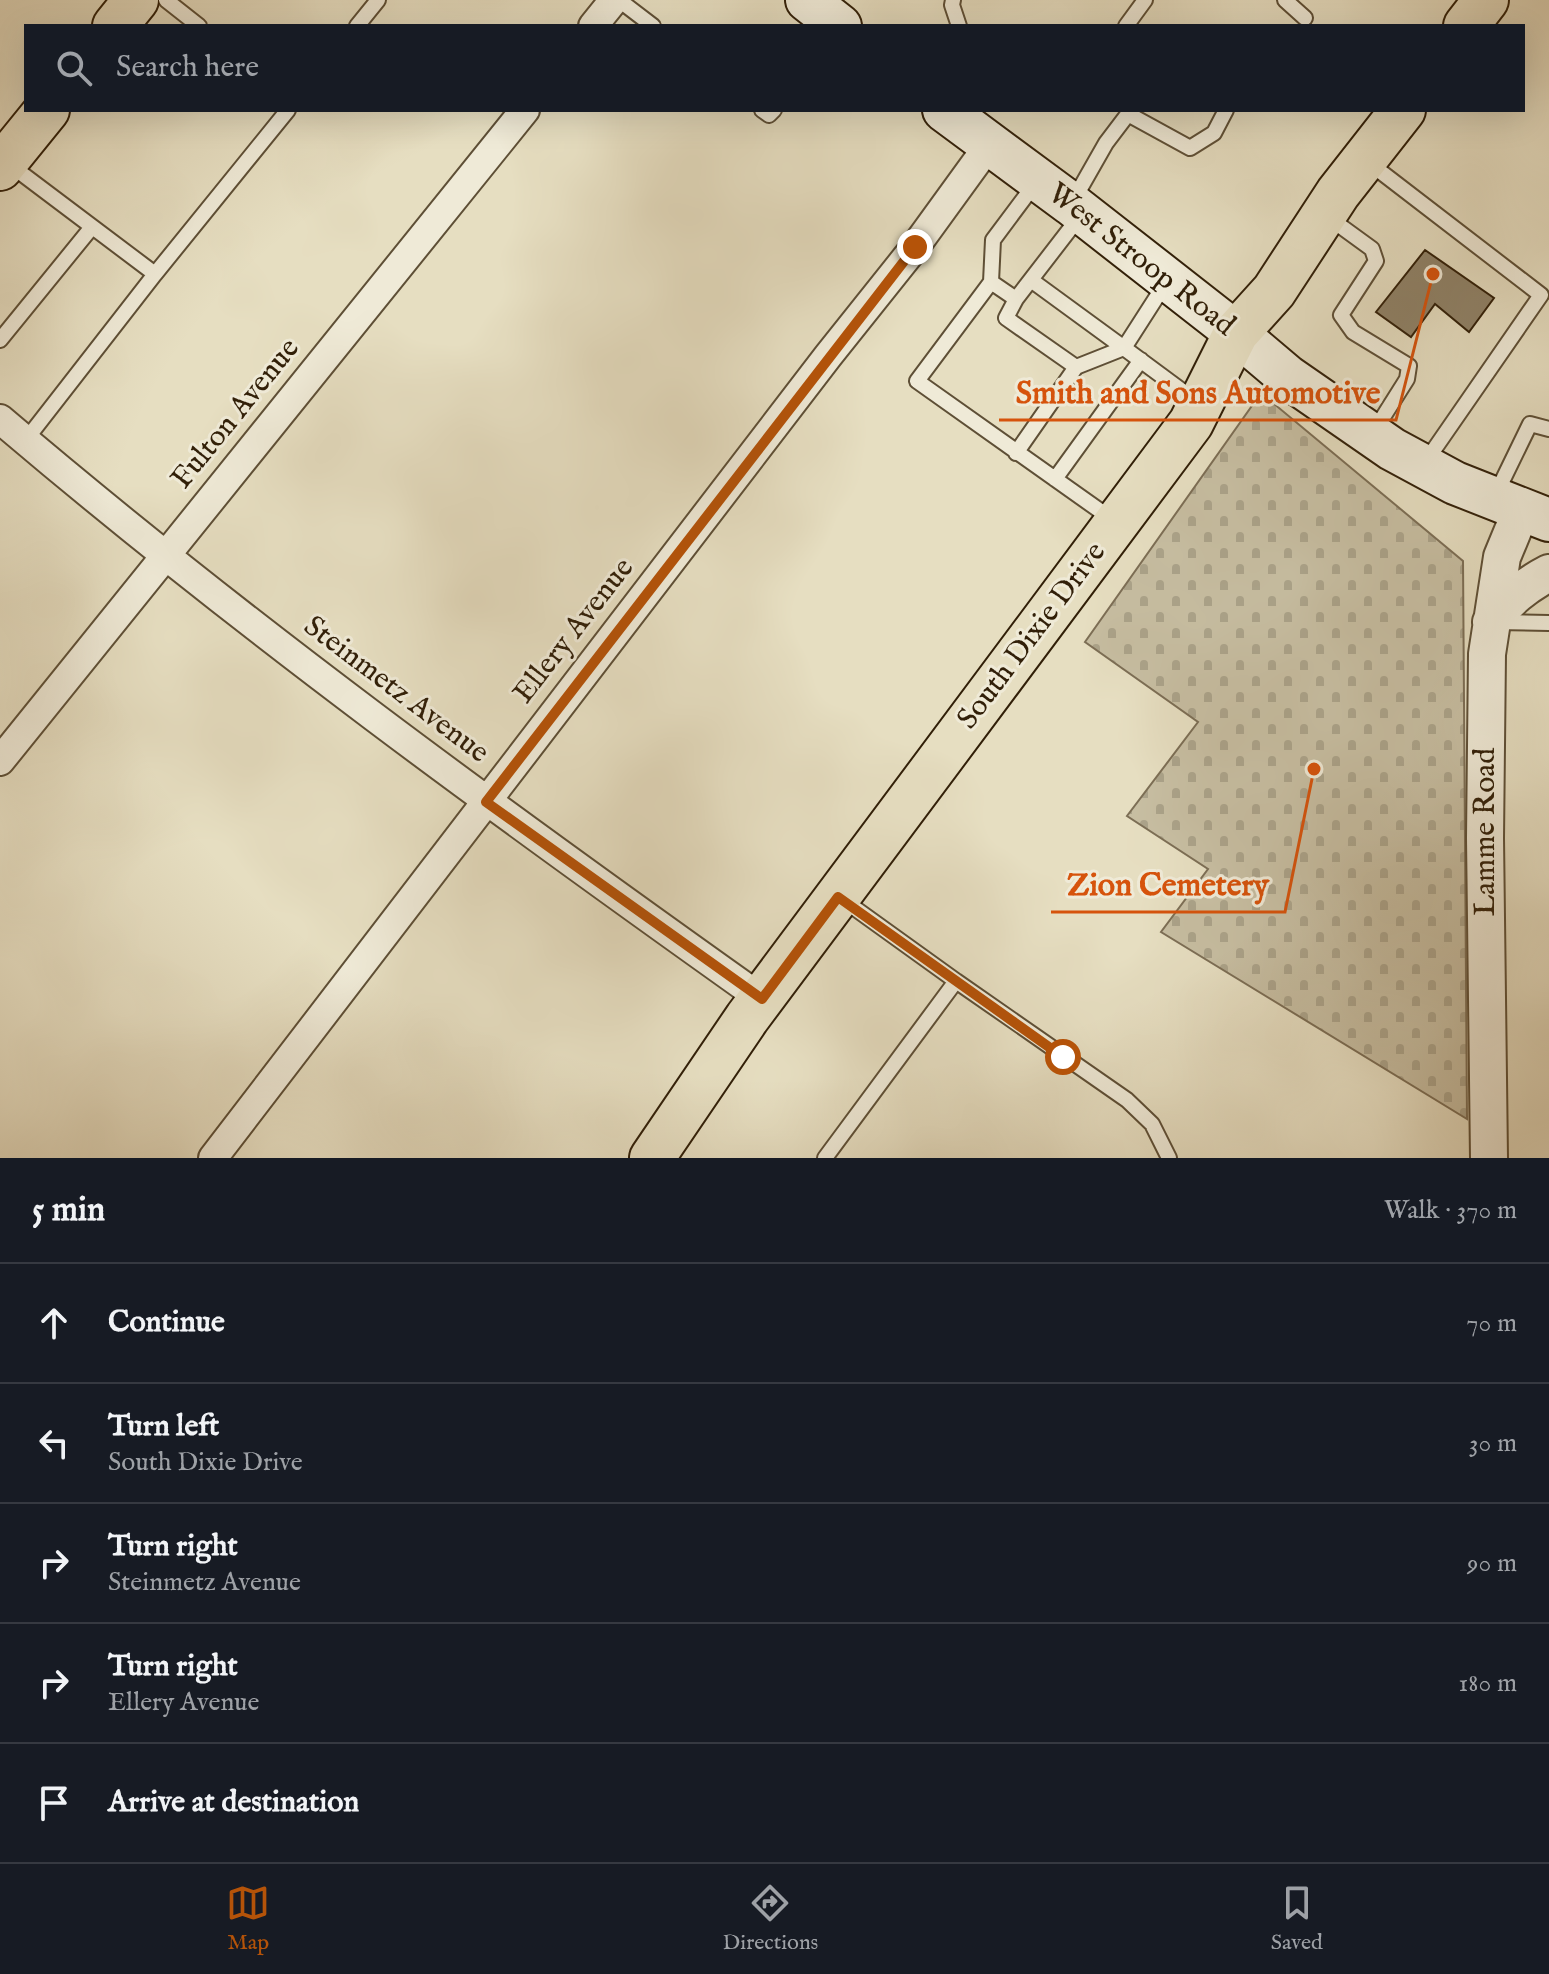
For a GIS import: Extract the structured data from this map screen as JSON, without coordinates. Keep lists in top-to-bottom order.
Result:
{
  "streets": {
    "main road": ["West Stroop Road", "South Dixie Drive"],
    "street": [
      "Fulton Avenue",
      "Ellery Avenue",
      "Steinmetz Avenue",
      "Lamme Road"
    ]
  },
  "crossings": [
    ["West Stroop Road", "Ellery Avenue"],
    ["West Stroop Road", "South Dixie Drive"],
    ["West Stroop Road", "Lamme Road"],
    ["Fulton Avenue", "Steinmetz Avenue"],
    ["Ellery Avenue", "Steinmetz Avenue"],
    ["South Dixie Drive", "Steinmetz Avenue"]
  ],
  "places": ["Smith and Sons Automotive", "Zion Cemetery"],
  "page": {
    "search": "Search here",
    "heading": ["5 min", "Walk · 370 m"],
    "list": [
      ["Continue", "70 m"],
      ["Turn left", "South Dixie Drive", "30 m"],
      ["Turn right", "Steinmetz Avenue", "90 m"],
      ["Turn right", "Ellery Avenue", "180 m"],
      "Arrive at destination"
    ],
    "nav": ["Map", "Directions", "Saved"]
  }
}
